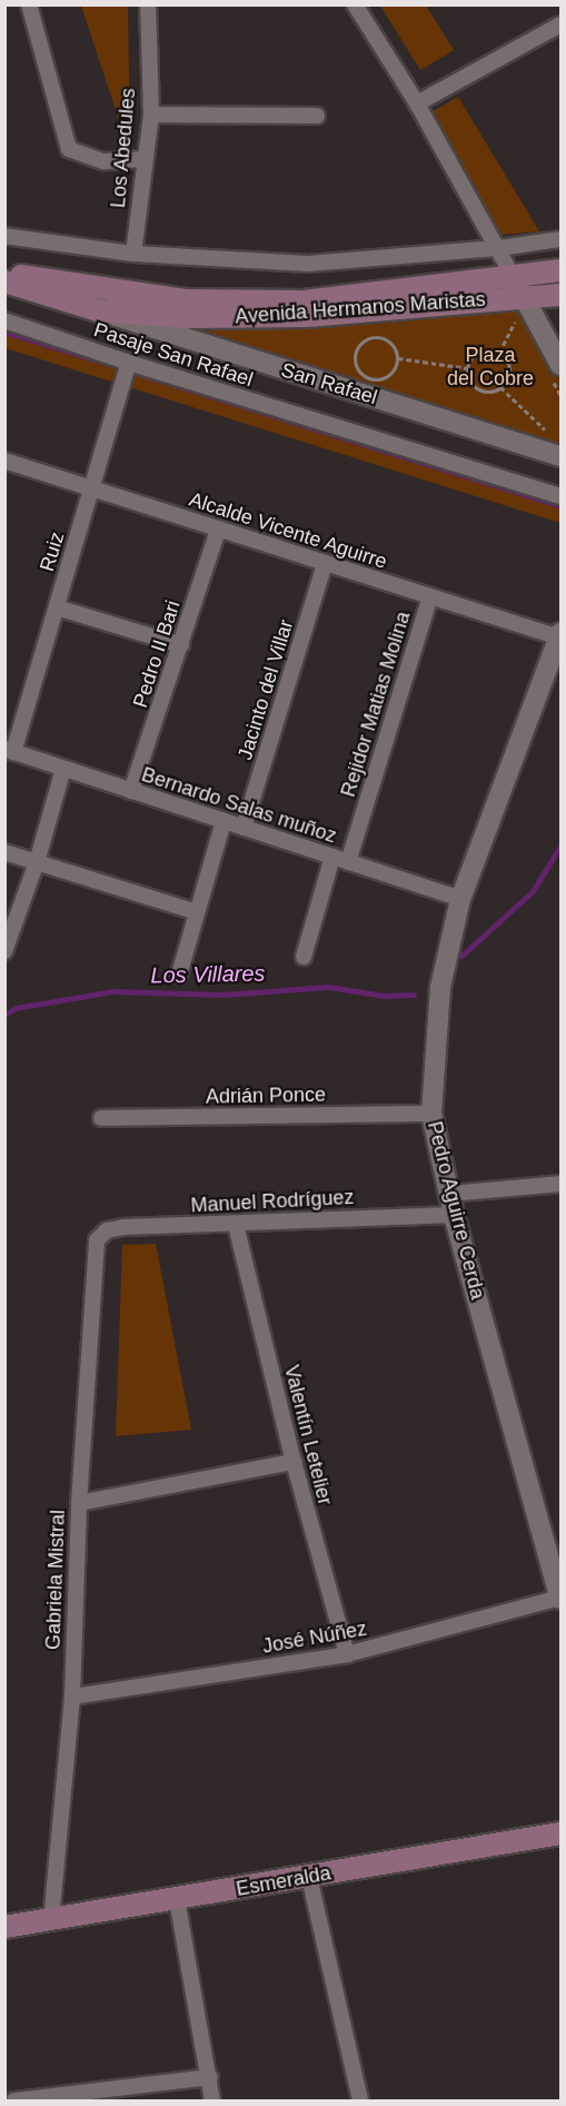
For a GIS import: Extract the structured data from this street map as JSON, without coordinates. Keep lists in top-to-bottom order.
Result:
{
  "streets": {
    "main road": ["Avenida Hermanos Maristas", "Esmeralda"],
    "street": [
      "Los Abedules",
      "Pasaje San Rafael",
      "San Rafael",
      "Alcalde Vicente Aguirre",
      "Ruiz",
      "Pedro II Bari",
      "Jacinto del Villar",
      "Rejidor Matias Molina",
      "Bernardo Salas muñoz",
      "Adrián Ponce",
      "Manuel Rodríguez",
      "Pedro Aguirre Cerda",
      "Valentín Letelier",
      "Gabriela Mistral",
      "José Núñez"
    ]
  },
  "crossings": [
    ["Avenida Hermanos Maristas", "San Rafael"],
    ["Pasaje San Rafael", "Ruiz"],
    ["Alcalde Vicente Aguirre", "Ruiz"],
    ["Alcalde Vicente Aguirre", "Pedro II Bari"],
    ["Alcalde Vicente Aguirre", "Jacinto del Villar"],
    ["Alcalde Vicente Aguirre", "Rejidor Matias Molina"],
    ["Alcalde Vicente Aguirre", "Pedro Aguirre Cerda"],
    ["Ruiz", "Bernardo Salas muñoz"],
    ["Pedro II Bari", "Bernardo Salas muñoz"],
    ["Jacinto del Villar", "Bernardo Salas muñoz"],
    ["Rejidor Matias Molina", "Bernardo Salas muñoz"],
    ["Bernardo Salas muñoz", "Pedro Aguirre Cerda"],
    ["Adrián Ponce", "Pedro Aguirre Cerda"],
    ["Manuel Rodríguez", "Pedro Aguirre Cerda"],
    ["Manuel Rodríguez", "Valentín Letelier"],
    ["Manuel Rodríguez", "Gabriela Mistral"],
    ["Pedro Aguirre Cerda", "José Núñez"],
    ["Valentín Letelier", "José Núñez"],
    ["Gabriela Mistral", "José Núñez"],
    ["Gabriela Mistral", "Esmeralda"]
  ],
  "water": ["Los Villares"],
  "parks": ["Plaza del Cobre"]
}
